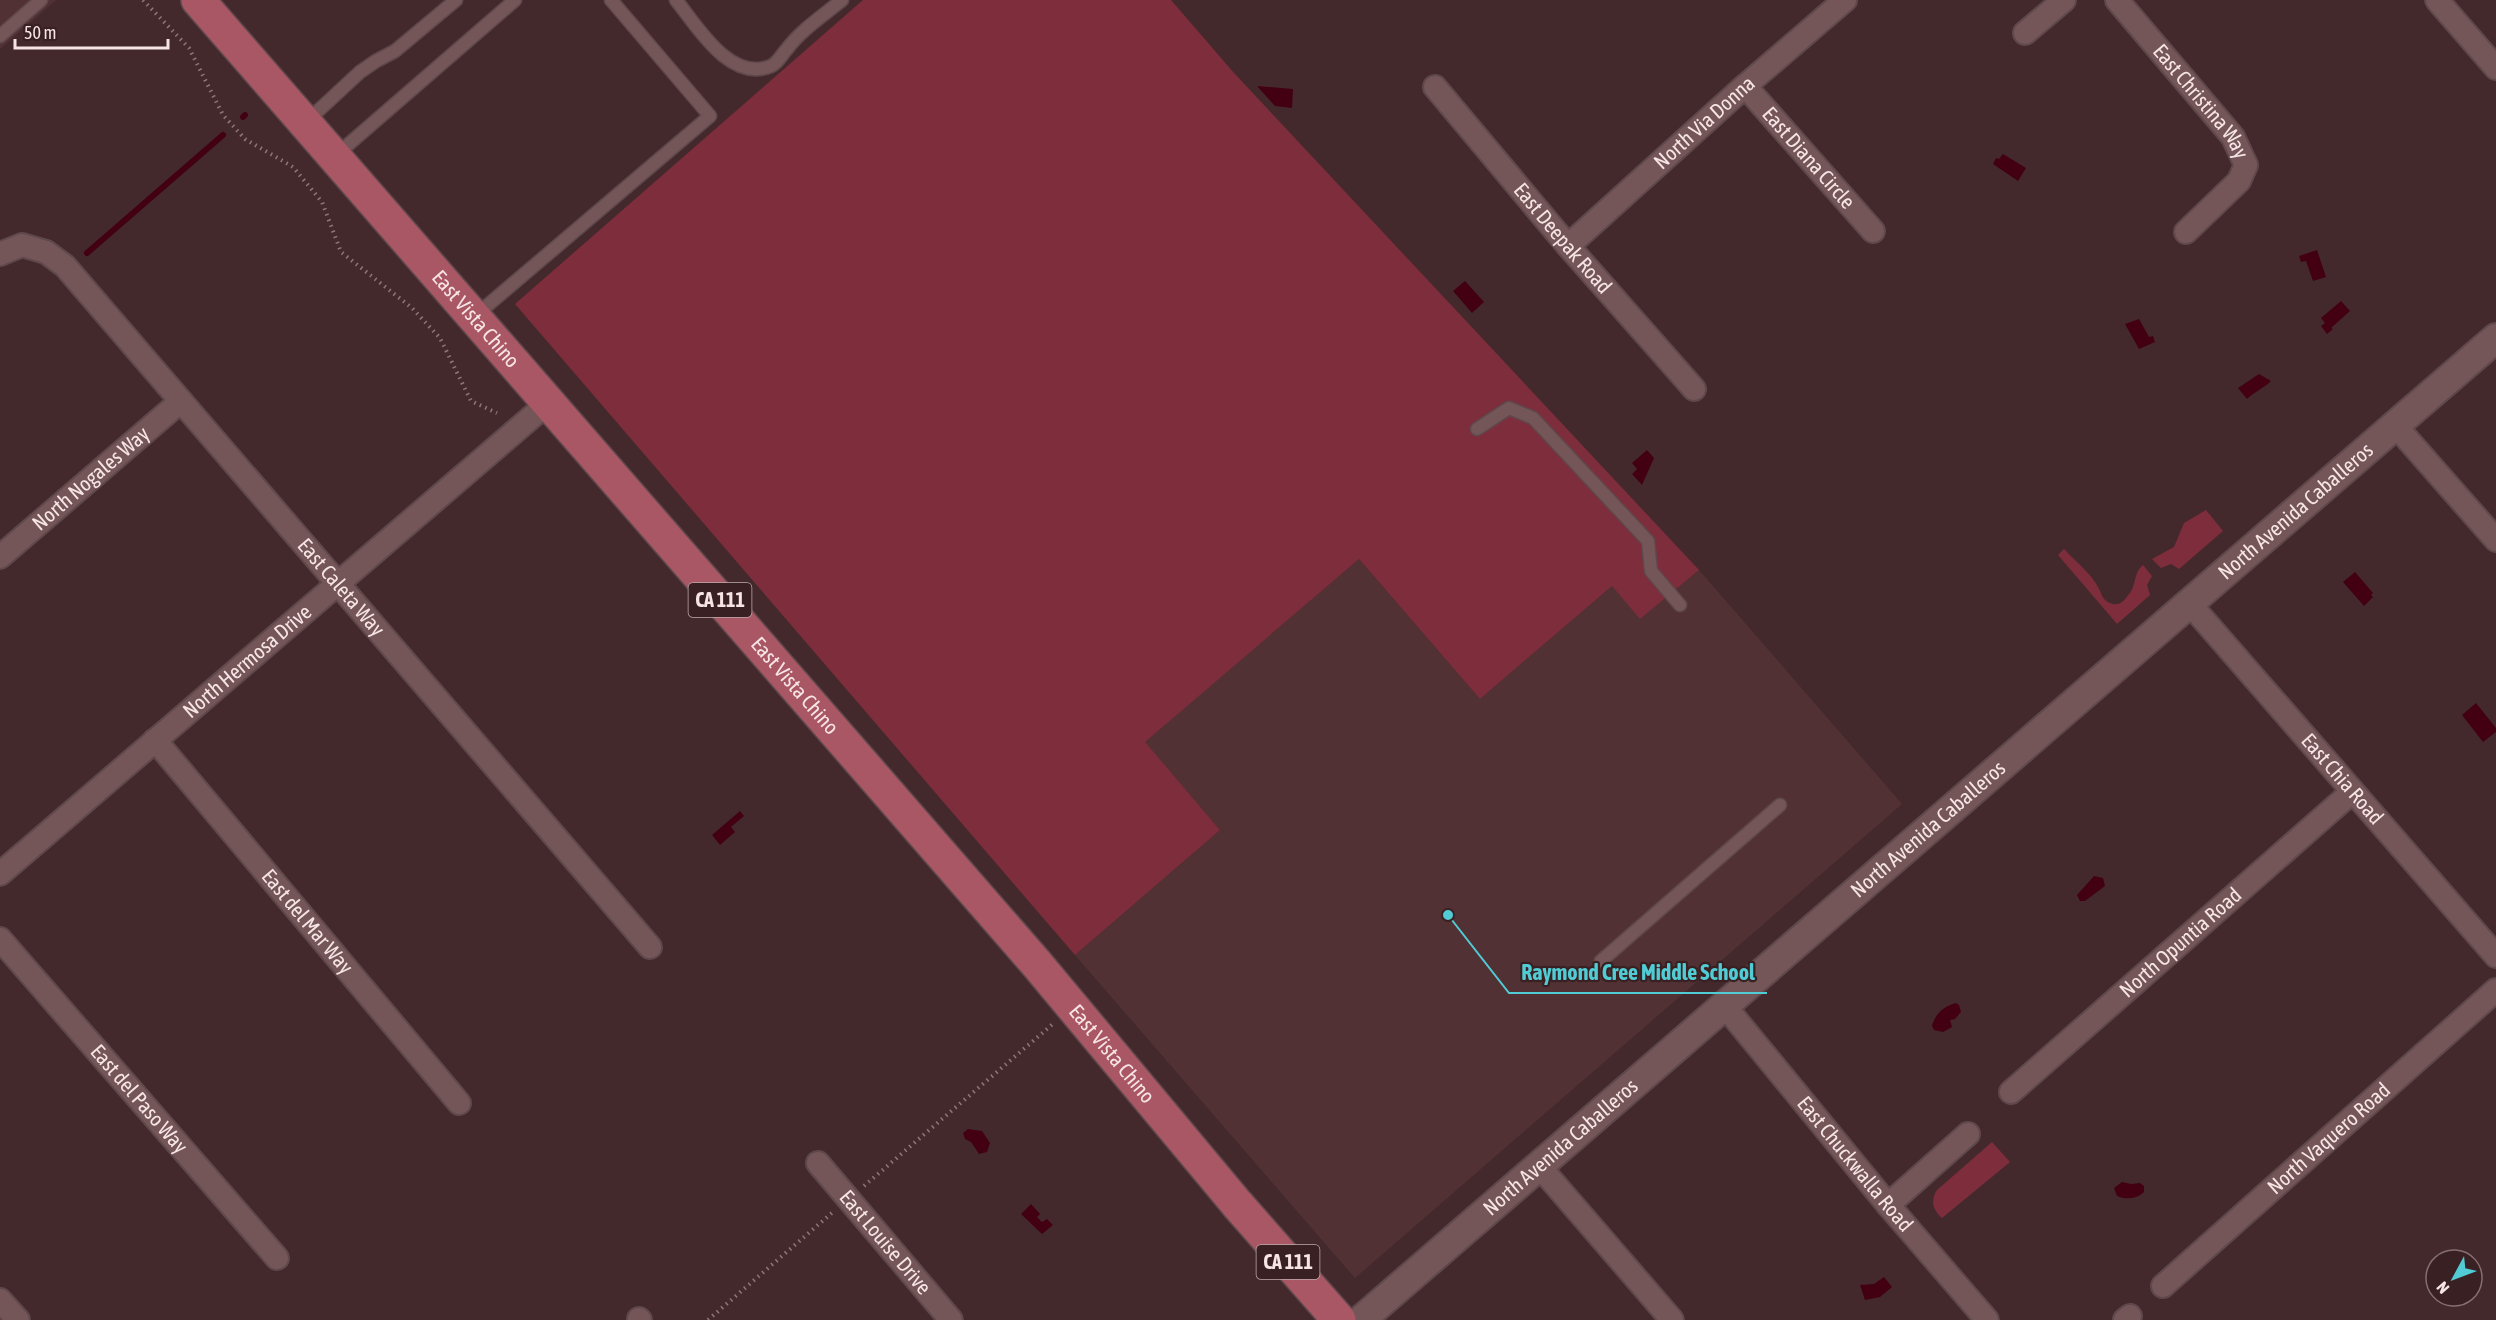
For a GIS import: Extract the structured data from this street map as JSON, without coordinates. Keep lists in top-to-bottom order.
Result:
{
  "streets": {
    "main road": ["East Vista Chino", "CA 111"],
    "street": [
      "East Christina Way",
      "North Via Donna",
      "East Diana Circle",
      "East Deepak Road",
      "North Nogales Way",
      "North Avenida Caballeros",
      "East Caleta Way",
      "North Hermosa Drive",
      "East Chia Road",
      "East del Mar Way",
      "North Opuntia Road",
      "East del Paso Way",
      "North Vaquero Road",
      "East Chuckwalla Road",
      "East Louise Drive"
    ]
  },
  "crossings": [
    ["North Via Donna", "East Diana Circle"],
    ["North Via Donna", "East Deepak Road"],
    ["East Vista Chino", "North Hermosa Drive"],
    ["North Nogales Way", "East Caleta Way"],
    ["North Avenida Caballeros", "East Chia Road"],
    ["North Avenida Caballeros", "East Chuckwalla Road"],
    ["East Caleta Way", "North Hermosa Drive"],
    ["North Hermosa Drive", "East del Mar Way"],
    ["East Chia Road", "North Opuntia Road"]
  ],
  "places": ["Raymond Cree Middle School"],
  "scale_bar": "50 m",
  "north": "bottom left"
}
